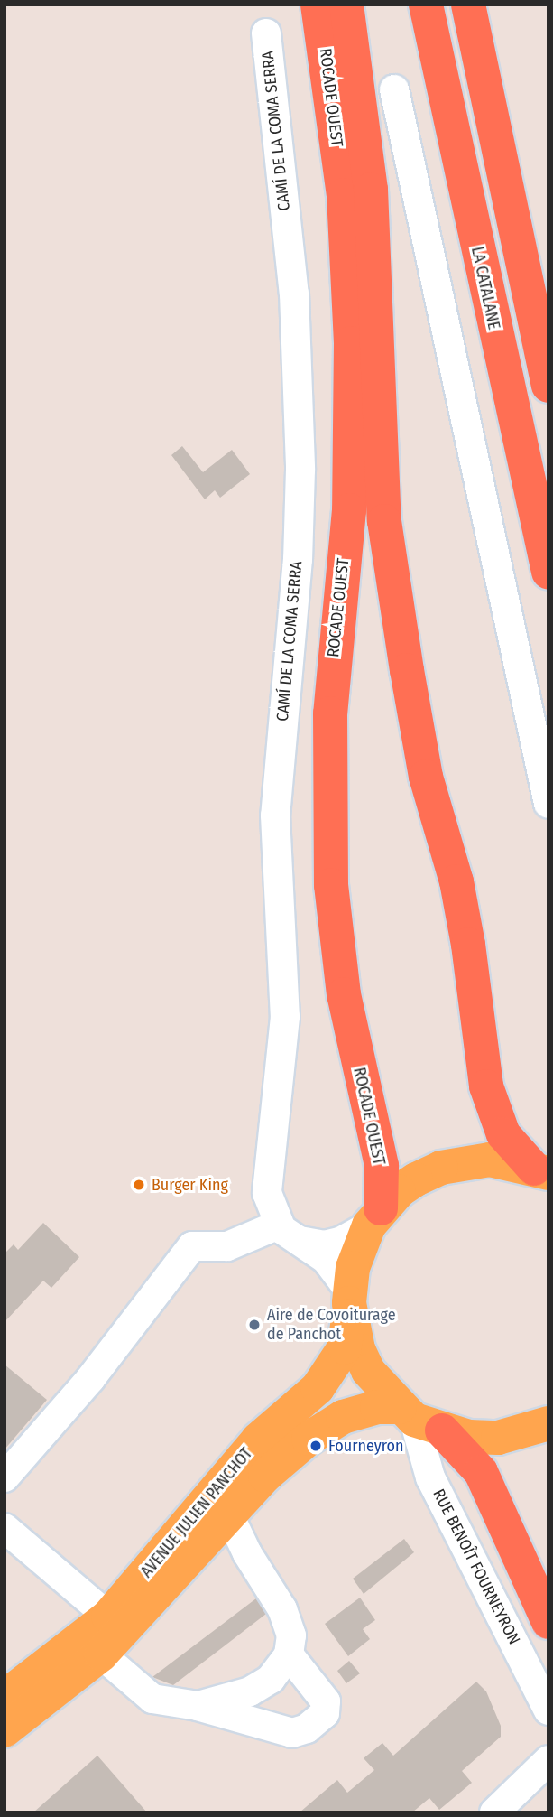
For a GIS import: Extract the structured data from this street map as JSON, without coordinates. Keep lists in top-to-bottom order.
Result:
{
  "streets": {
    "highway": ["ROCADE OUEST", "LA CATALANE"],
    "main road": ["AVENUE JULIEN PANCHOT"],
    "street": ["CAMÍ DE LA COMA SERRA", "RUE BENOÎT FOURNEYRON"]
  },
  "crossings": [
    ["ROCADE OUEST", "AVENUE JULIEN PANCHOT"],
    ["AVENUE JULIEN PANCHOT", "RUE BENOÎT FOURNEYRON"]
  ],
  "places": ["Burger King", "Aire de Covoiturage de Panchot", "Fourneyron"]
}
